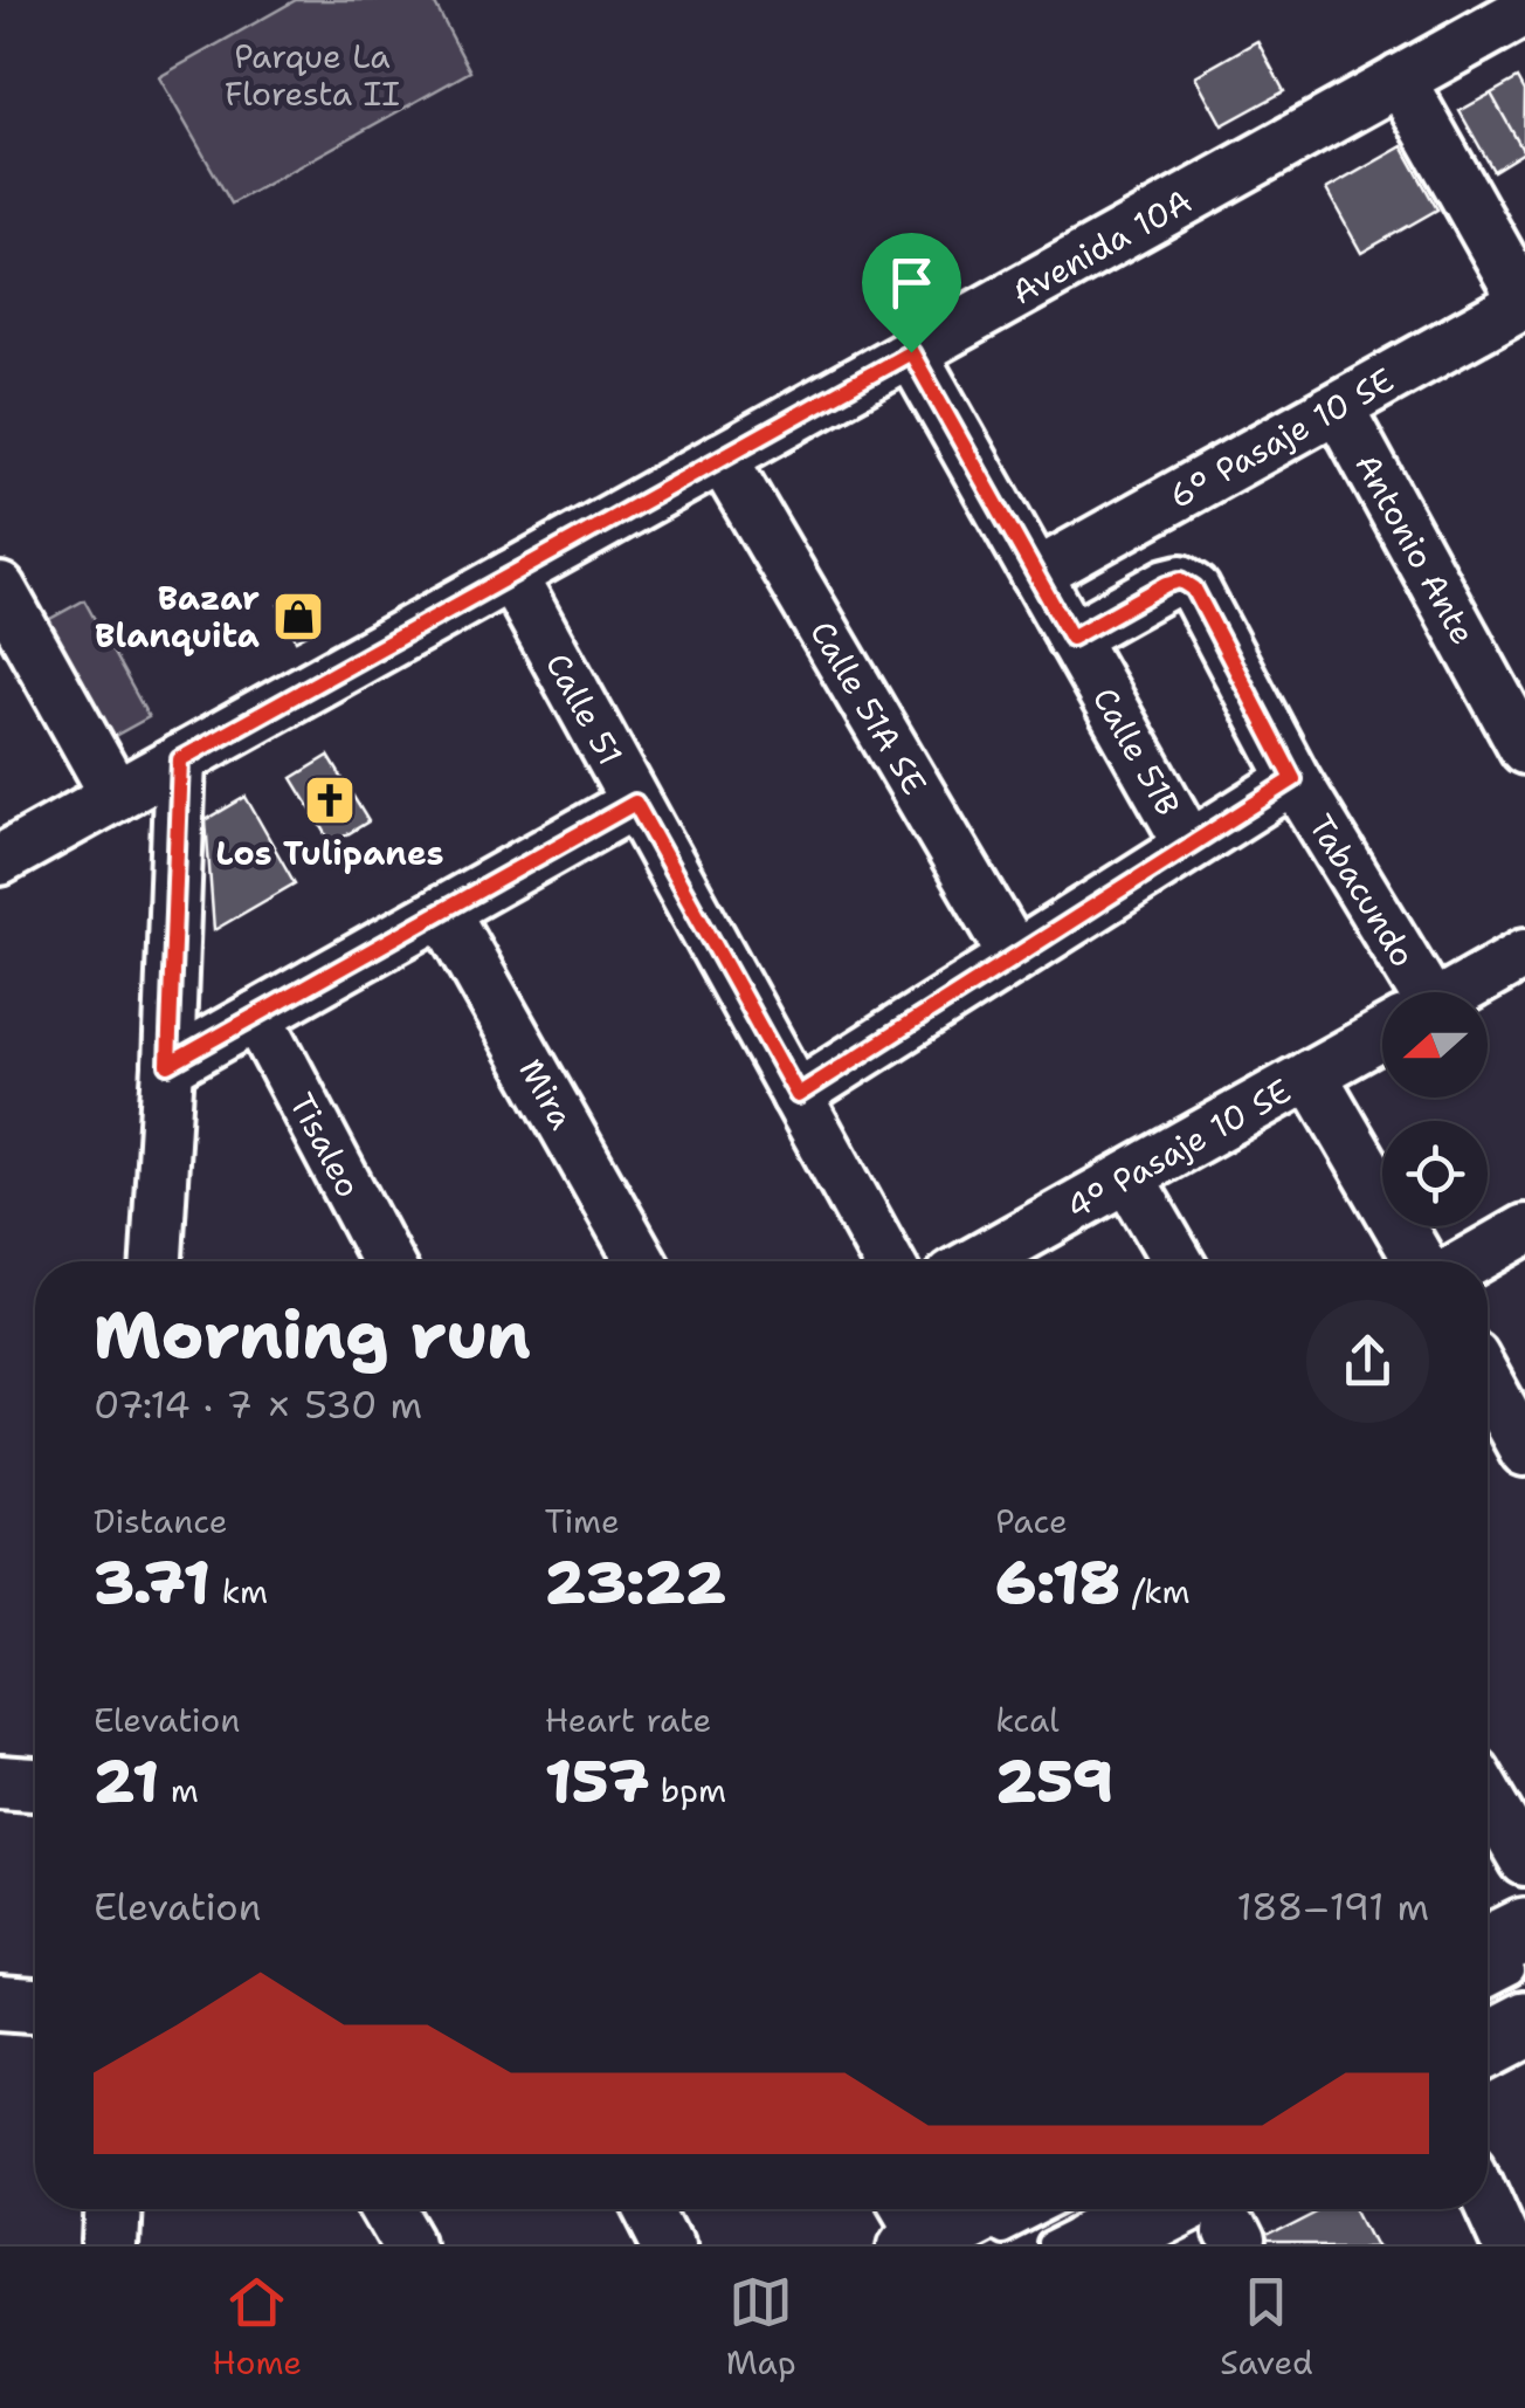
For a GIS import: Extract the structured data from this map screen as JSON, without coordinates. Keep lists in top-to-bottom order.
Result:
{
  "streets": {
    "street": [
      "Avenida 10A",
      "6° Pasaje 10 SE",
      "Antonio Ante",
      "Calle 51A SE",
      "Calle 51",
      "Calle 51B",
      "Tabacundo",
      "Mira",
      "Tisaleo",
      "4° Pasaje 10 SE"
    ]
  },
  "crossings": [
    ["Avenida 10A", "Calle 51A SE"],
    ["Avenida 10A", "Calle 51"],
    ["Avenida 10A", "Calle 51B"],
    ["6° Pasaje 10 SE", "Antonio Ante"],
    ["6° Pasaje 10 SE", "Calle 51B"],
    ["Calle 51B", "Tabacundo"]
  ],
  "parks": ["Parque La Floresta II"],
  "places": {
    "shop": ["Bazar Blanquita"],
    "church": ["Los Tulipanes"]
  },
  "north": "left",
  "page": {
    "heading": ["Morning run", "07:14 · 7 × 530 m"],
    "stats": [
      ["Distance", "3.71 km"],
      ["Time", "23:22"],
      ["Pace", "6:18 /km"],
      ["Elevation", "21 m"],
      ["Heart rate", "157 bpm"],
      ["kcal", "259"]
    ],
    "chart": ["Elevation", "188–191 m"],
    "tabs": ["Home", "Map", "Saved"]
  }
}
